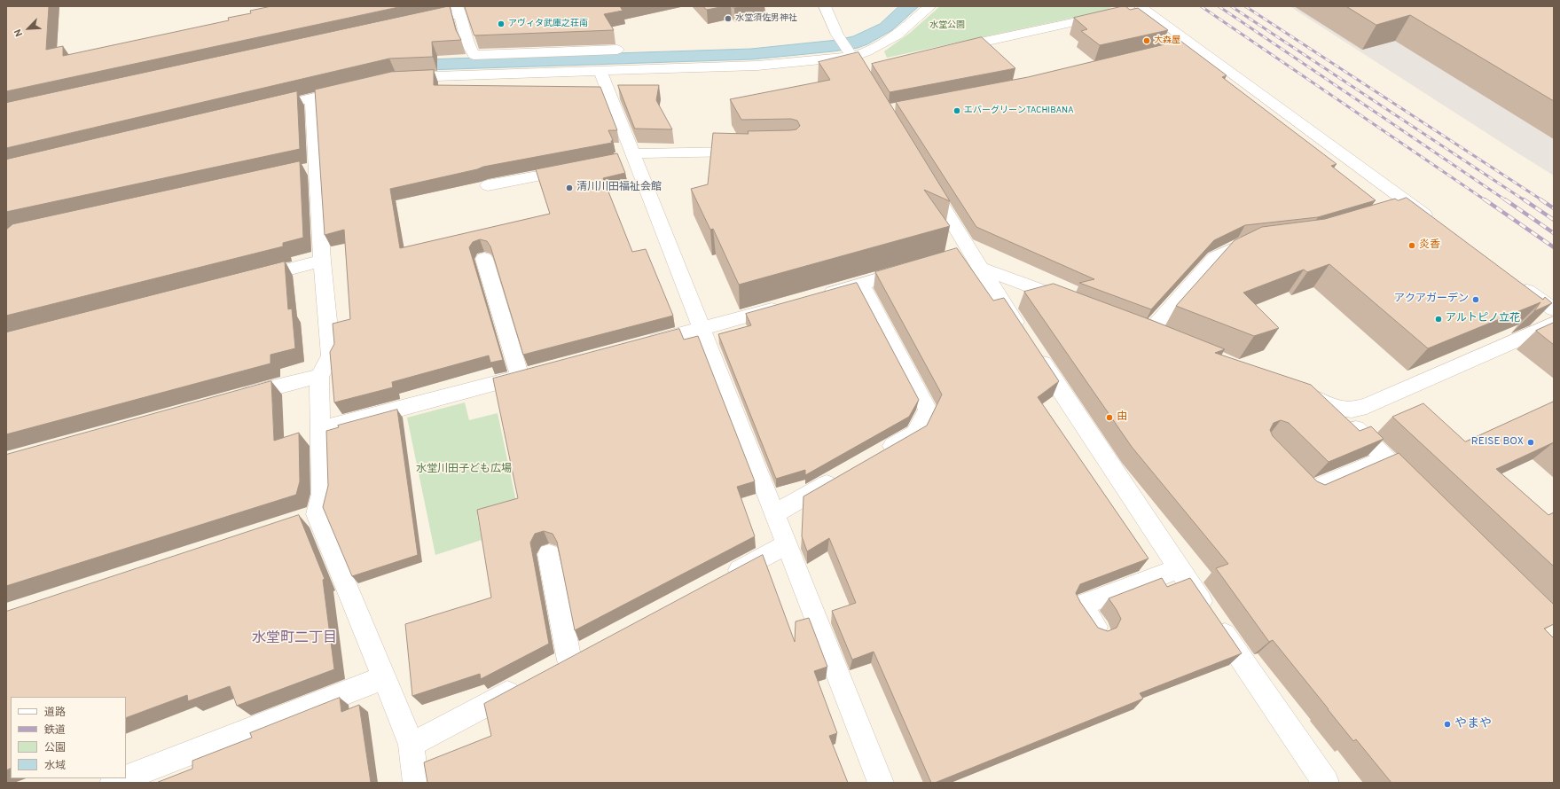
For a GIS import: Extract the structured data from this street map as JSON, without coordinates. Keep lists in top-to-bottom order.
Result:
{
  "districts": ["水堂町二丁目"],
  "parks": ["水堂公園", "水堂川田子ども広場"],
  "places": [
    "水堂須佐男神社",
    "アヴィタ武庫之荘南",
    "大森屋",
    "エバーグリーンTACHIBANA",
    "清川川田福祉会館",
    "炎香",
    "アクアガーデン",
    "アルトピノ立花",
    "由",
    "REISE BOX",
    "やまや"
  ],
  "legend": [
    "道路",
    "鉄道",
    "公園",
    "水域"
  ],
  "north": "bottom left"
}
